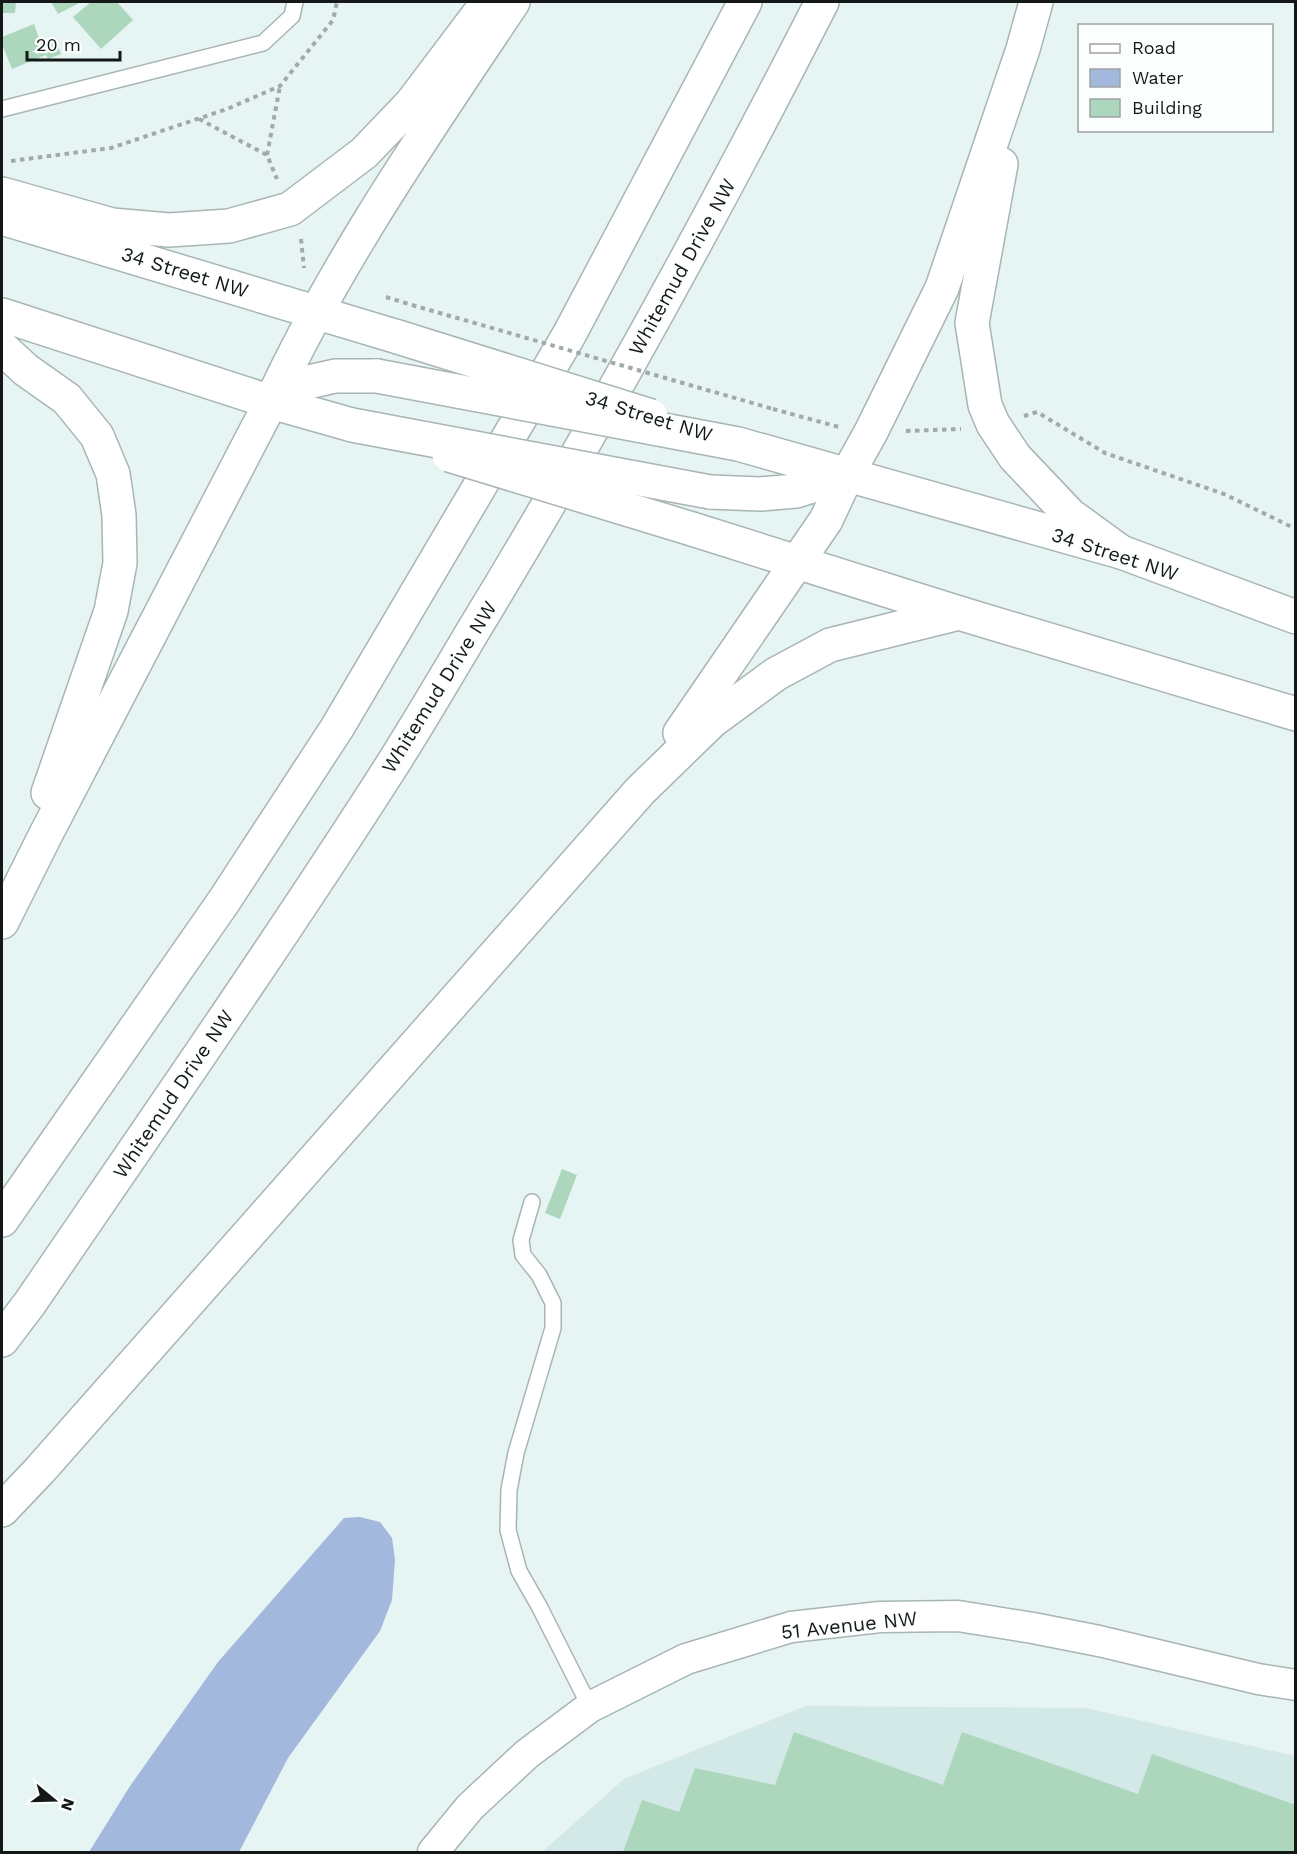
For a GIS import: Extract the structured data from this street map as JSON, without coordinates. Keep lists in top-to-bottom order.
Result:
{
  "streets": {
    "main road": ["Whitemud Drive NW", "34 Street NW"],
    "street": ["51 Avenue NW"]
  },
  "legend": ["Road", "Water", "Building"],
  "scale_bar": "20 m",
  "north": "right"
}
